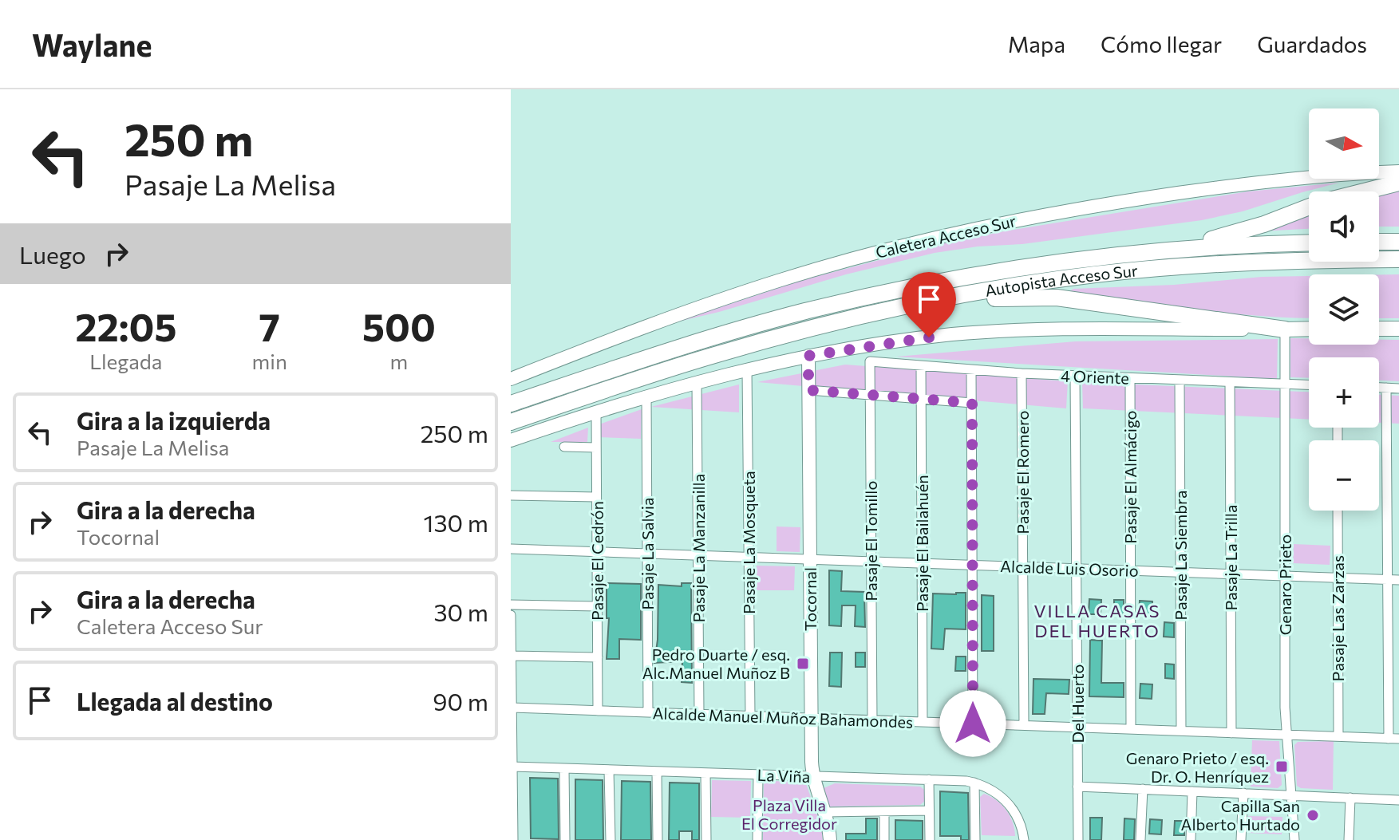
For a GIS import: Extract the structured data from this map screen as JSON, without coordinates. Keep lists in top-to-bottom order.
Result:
{
  "streets": {
    "highway": ["Autopista Acceso Sur"],
    "main road": ["Caletera Acceso Sur", "Tocornal"],
    "street": [
      "4 Oriente",
      "Pasaje El Romero",
      "Pasaje El Almácigo",
      "Pasaje El Tomillo",
      "Pasaje La Mosqueta",
      "Pasaje El Bailahuén",
      "Pasaje La Manzanilla",
      "Pasaje La Salvia",
      "Pasaje La Siembra",
      "Pasaje La Trilla",
      "Pasaje El Cedrón",
      "Alcalde Luis Osorio",
      "Genaro Prieto",
      "Pasaje Las Zarzas",
      "Del Huerto",
      "Alcalde Manuel Muñoz Bahamondes",
      "La Viña"
    ]
  },
  "crossings": [
    ["4 Oriente", "Pasaje El Romero"],
    ["4 Oriente", "Pasaje El Almácigo"],
    ["4 Oriente", "Pasaje El Tomillo"],
    ["4 Oriente", "Pasaje El Bailahuén"],
    ["4 Oriente", "Pasaje La Siembra"],
    ["4 Oriente", "Pasaje La Trilla"],
    ["4 Oriente", "Genaro Prieto"],
    ["4 Oriente", "Del Huerto"],
    ["Pasaje El Romero", "Alcalde Luis Osorio"],
    ["Pasaje El Romero", "Alcalde Manuel Muñoz Bahamondes"],
    ["Pasaje El Almácigo", "Alcalde Luis Osorio"],
    ["Pasaje El Almácigo", "Alcalde Manuel Muñoz Bahamondes"],
    ["Pasaje El Tomillo", "Alcalde Luis Osorio"],
    ["Pasaje El Tomillo", "Alcalde Manuel Muñoz Bahamondes"],
    ["Pasaje La Mosqueta", "Alcalde Luis Osorio"],
    ["Pasaje La Mosqueta", "Alcalde Manuel Muñoz Bahamondes"],
    ["Pasaje El Bailahuén", "Alcalde Luis Osorio"],
    ["Pasaje El Bailahuén", "Alcalde Manuel Muñoz Bahamondes"],
    ["Pasaje La Manzanilla", "Alcalde Luis Osorio"],
    ["Pasaje La Manzanilla", "Alcalde Manuel Muñoz Bahamondes"],
    ["Pasaje La Salvia", "Alcalde Luis Osorio"],
    ["Pasaje La Salvia", "Alcalde Manuel Muñoz Bahamondes"],
    ["Pasaje La Siembra", "Alcalde Luis Osorio"],
    ["Pasaje La Siembra", "Alcalde Manuel Muñoz Bahamondes"],
    ["Pasaje La Trilla", "Alcalde Luis Osorio"],
    ["Pasaje La Trilla", "Alcalde Manuel Muñoz Bahamondes"],
    ["Pasaje El Cedrón", "Alcalde Luis Osorio"],
    ["Pasaje El Cedrón", "Alcalde Manuel Muñoz Bahamondes"],
    ["Alcalde Luis Osorio", "Genaro Prieto"],
    ["Alcalde Luis Osorio", "Tocornal"],
    ["Alcalde Luis Osorio", "Pasaje Las Zarzas"],
    ["Alcalde Luis Osorio", "Del Huerto"],
    ["Genaro Prieto", "Alcalde Manuel Muñoz Bahamondes"],
    ["Tocornal", "Alcalde Manuel Muñoz Bahamondes"],
    ["Tocornal", "La Viña"],
    ["Pasaje Las Zarzas", "Alcalde Manuel Muñoz Bahamondes"],
    ["Del Huerto", "Alcalde Manuel Muñoz Bahamondes"]
  ],
  "districts": ["VILLA CASAS DEL HUERTO"],
  "parks": ["Plaza Villa El Corregidor"],
  "places": {
    "transit": ["Pedro Duarte / esq. Alc.Manuel Muñoz B", "Genaro Prieto / esq. Dr. O. Henríquez"],
    "other": ["Capilla San Alberto Hurtado"]
  },
  "north": "right",
  "page": {
    "header": "Waylane",
    "nav": ["Mapa", "Cómo llegar", "Guardados"],
    "turn": ["250 m", "Pasaje La Melisa"],
    "map_buttons": ["+", "−"],
    "then": "Luego",
    "eta": [
      "22:05",
      "Llegada",
      "7",
      "min",
      "500",
      "m"
    ],
    "list": [
      {
        "name": "Gira a la izquierda",
        "note": "Pasaje La Melisa",
        "value": "250 m"
      },
      {
        "name": "Gira a la derecha",
        "note": "Tocornal",
        "value": "130 m"
      },
      {
        "name": "Gira a la derecha",
        "note": "Caletera Acceso Sur",
        "value": "30 m"
      },
      {
        "name": "Llegada al destino",
        "value": "90 m"
      }
    ]
  }
}
